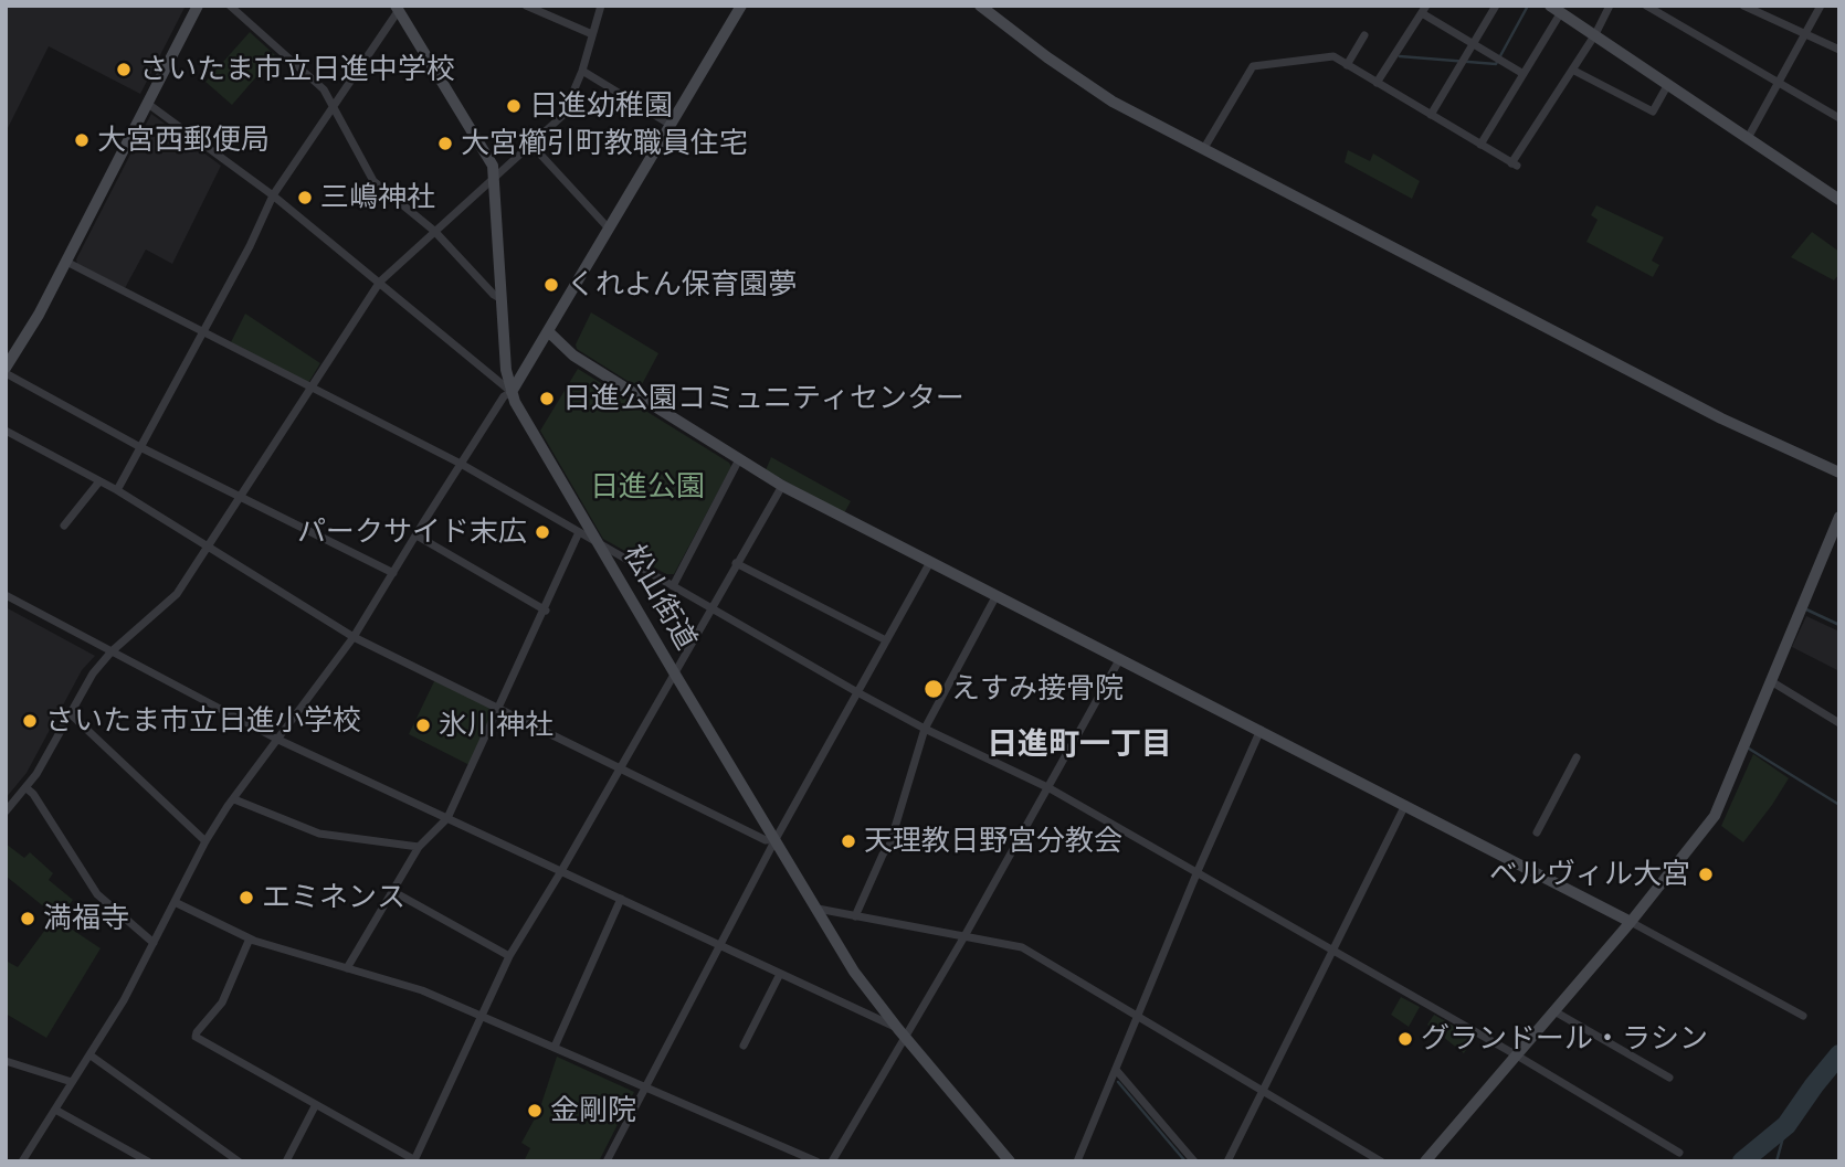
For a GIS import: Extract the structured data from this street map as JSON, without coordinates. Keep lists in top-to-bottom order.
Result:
{
  "streets": {
    "street": ["松山街道"]
  },
  "districts": ["日進町一丁目"],
  "parks": ["日進公園"],
  "places": [
    "さいたま市立日進中学校",
    "日進幼稚園",
    "大宮西郵便局",
    "大宮櫛引町教職員住宅",
    "三嶋神社",
    "くれよん保育園夢",
    "日進公園コミュニティセンター",
    "パークサイド末広",
    "えすみ接骨院",
    "さいたま市立日進小学校",
    "氷川神社",
    "天理教日野宮分教会",
    "ベルヴィル大宮",
    "エミネンス",
    "満福寺",
    "グランドール・ラシン",
    "金剛院"
  ]
}
